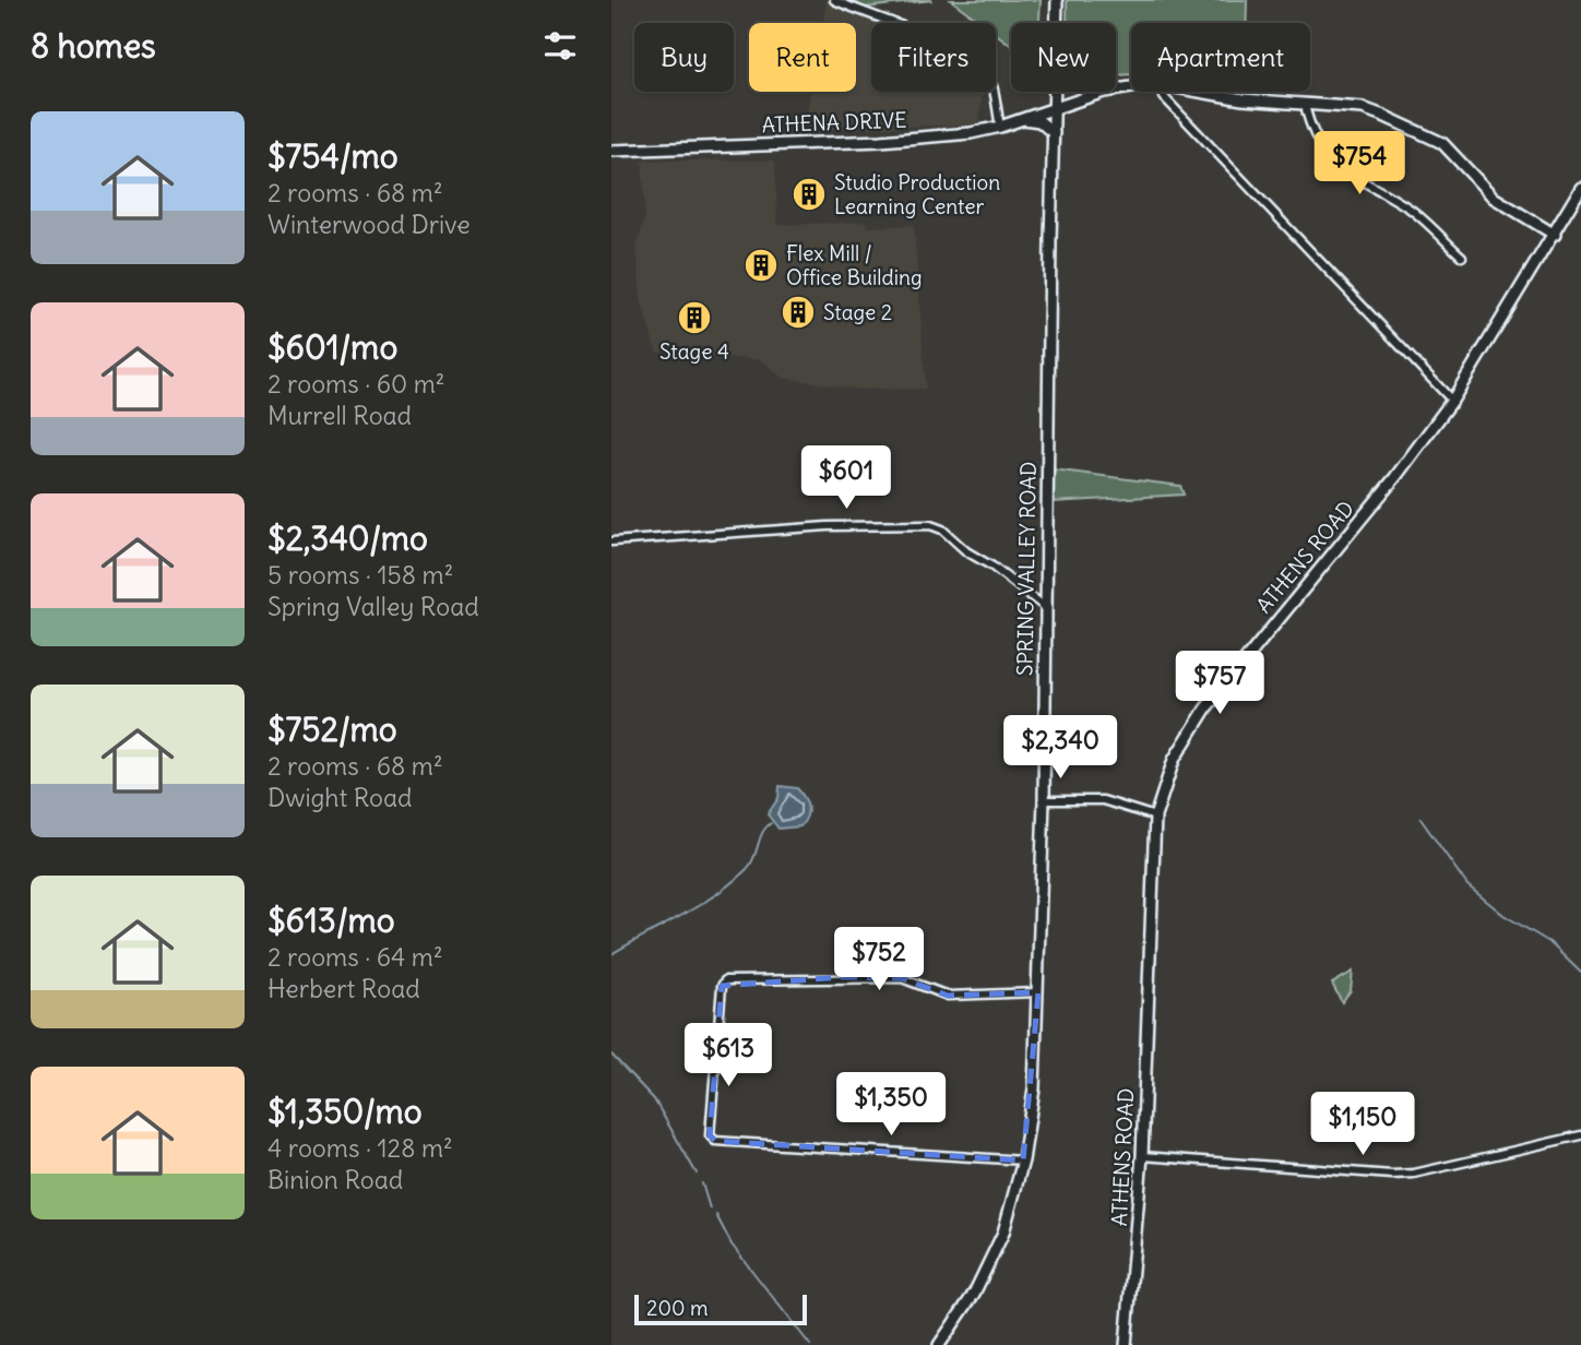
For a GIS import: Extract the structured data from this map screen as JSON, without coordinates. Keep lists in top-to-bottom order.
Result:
{
  "streets": {
    "street": ["ATHENA DRIVE", "ATHENS ROAD", "SPRING VALLEY ROAD"]
  },
  "crossings": [
    ["ATHENA DRIVE", "ATHENS ROAD"],
    ["ATHENA DRIVE", "SPRING VALLEY ROAD"]
  ],
  "places": {
    "building": [
      "Studio Production Learning Center",
      "Flex Mill / Office Building",
      "Stage 2",
      "Stage 4"
    ]
  },
  "scale_bar": "200 m",
  "page": {
    "heading": "8 homes",
    "chip": [
      "Buy",
      "Rent",
      "Filters",
      "New",
      "Apartment"
    ],
    "list": [
      {
        "name": "$754/mo",
        "note": "2 rooms · 68 m² · Winterwood Drive"
      },
      {
        "name": "$601/mo",
        "note": "2 rooms · 60 m² · Murrell Road"
      },
      {
        "name": "$2,340/mo",
        "note": "5 rooms · 158 m² · Spring Valley Road"
      },
      {
        "name": "$752/mo",
        "note": "2 rooms · 68 m² · Dwight Road"
      },
      {
        "name": "$613/mo",
        "note": "2 rooms · 64 m² · Herbert Road"
      },
      {
        "name": "$1,350/mo",
        "note": "4 rooms · 128 m² · Binion Road"
      }
    ],
    "price": [
      "$754",
      "$601",
      "$757",
      "$2,340",
      "$752",
      "$613",
      "$1,350",
      "$1,150"
    ],
    "scale": "200 m"
  }
}
